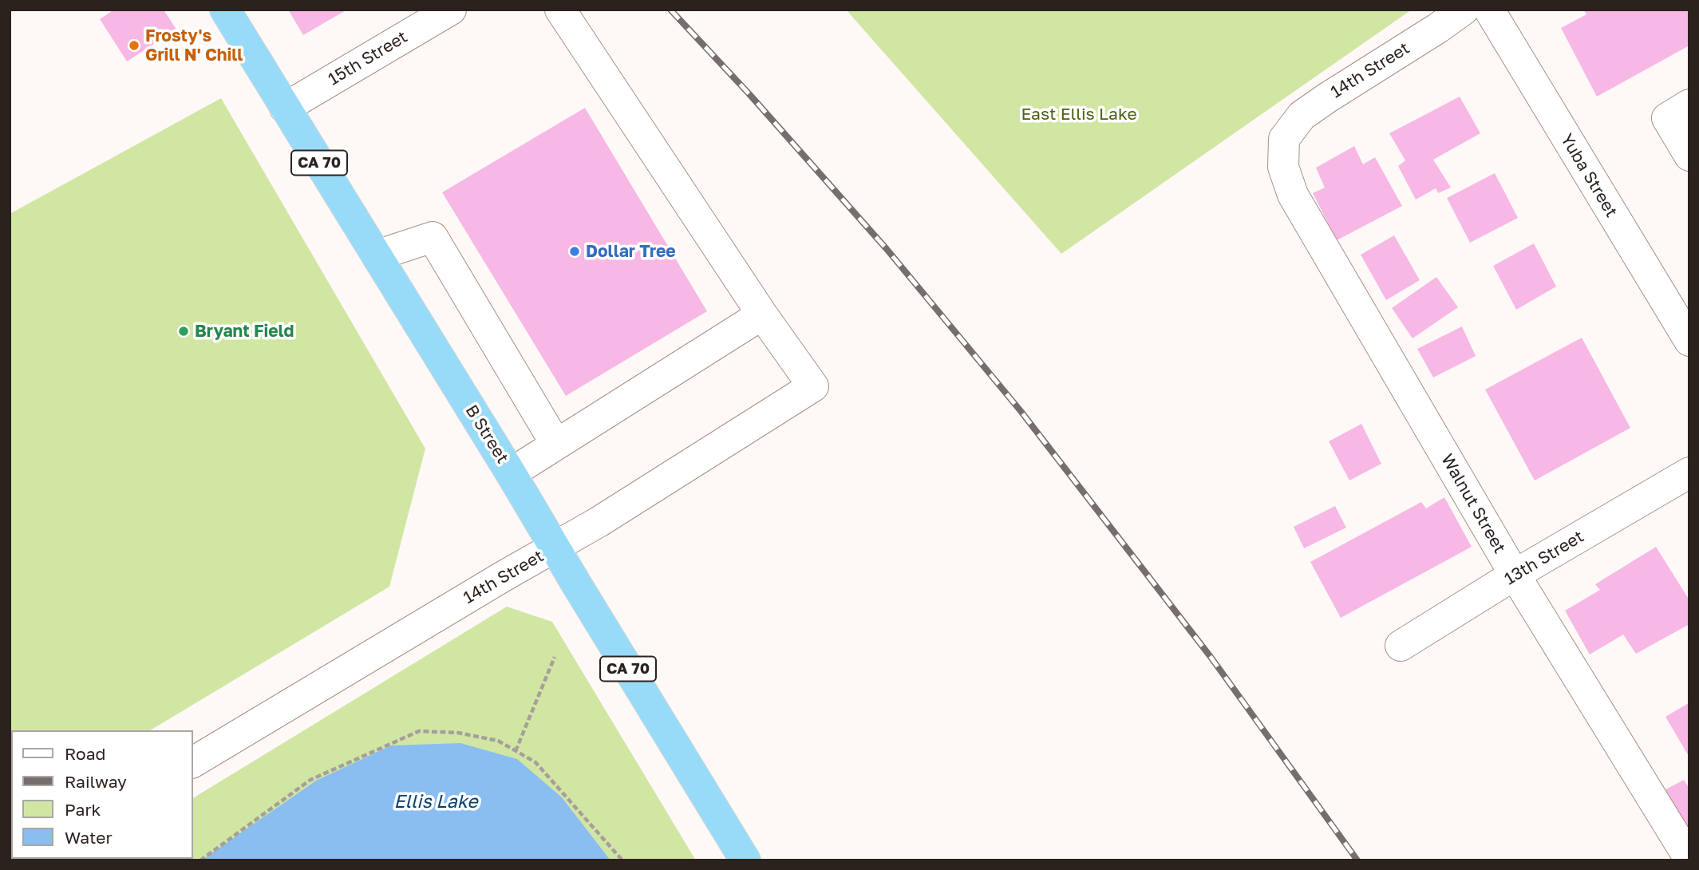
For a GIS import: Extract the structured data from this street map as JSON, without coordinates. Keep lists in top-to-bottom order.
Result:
{
  "streets": {
    "highway": ["CA 70", "B Street"],
    "street": [
      "15th Street",
      "14th Street",
      "Yuba Street",
      "Walnut Street",
      "13th Street"
    ]
  },
  "crossings": [
    ["15th Street", "B Street"],
    ["14th Street", "B Street"],
    ["14th Street", "Walnut Street"],
    ["Walnut Street", "13th Street"]
  ],
  "water": ["Ellis Lake"],
  "parks": ["East Ellis Lake"],
  "places": ["Frosty's Grill N' Chill", "Dollar Tree", "Bryant Field"],
  "legend": [
    "Road",
    "Railway",
    "Park",
    "Water"
  ]
}
